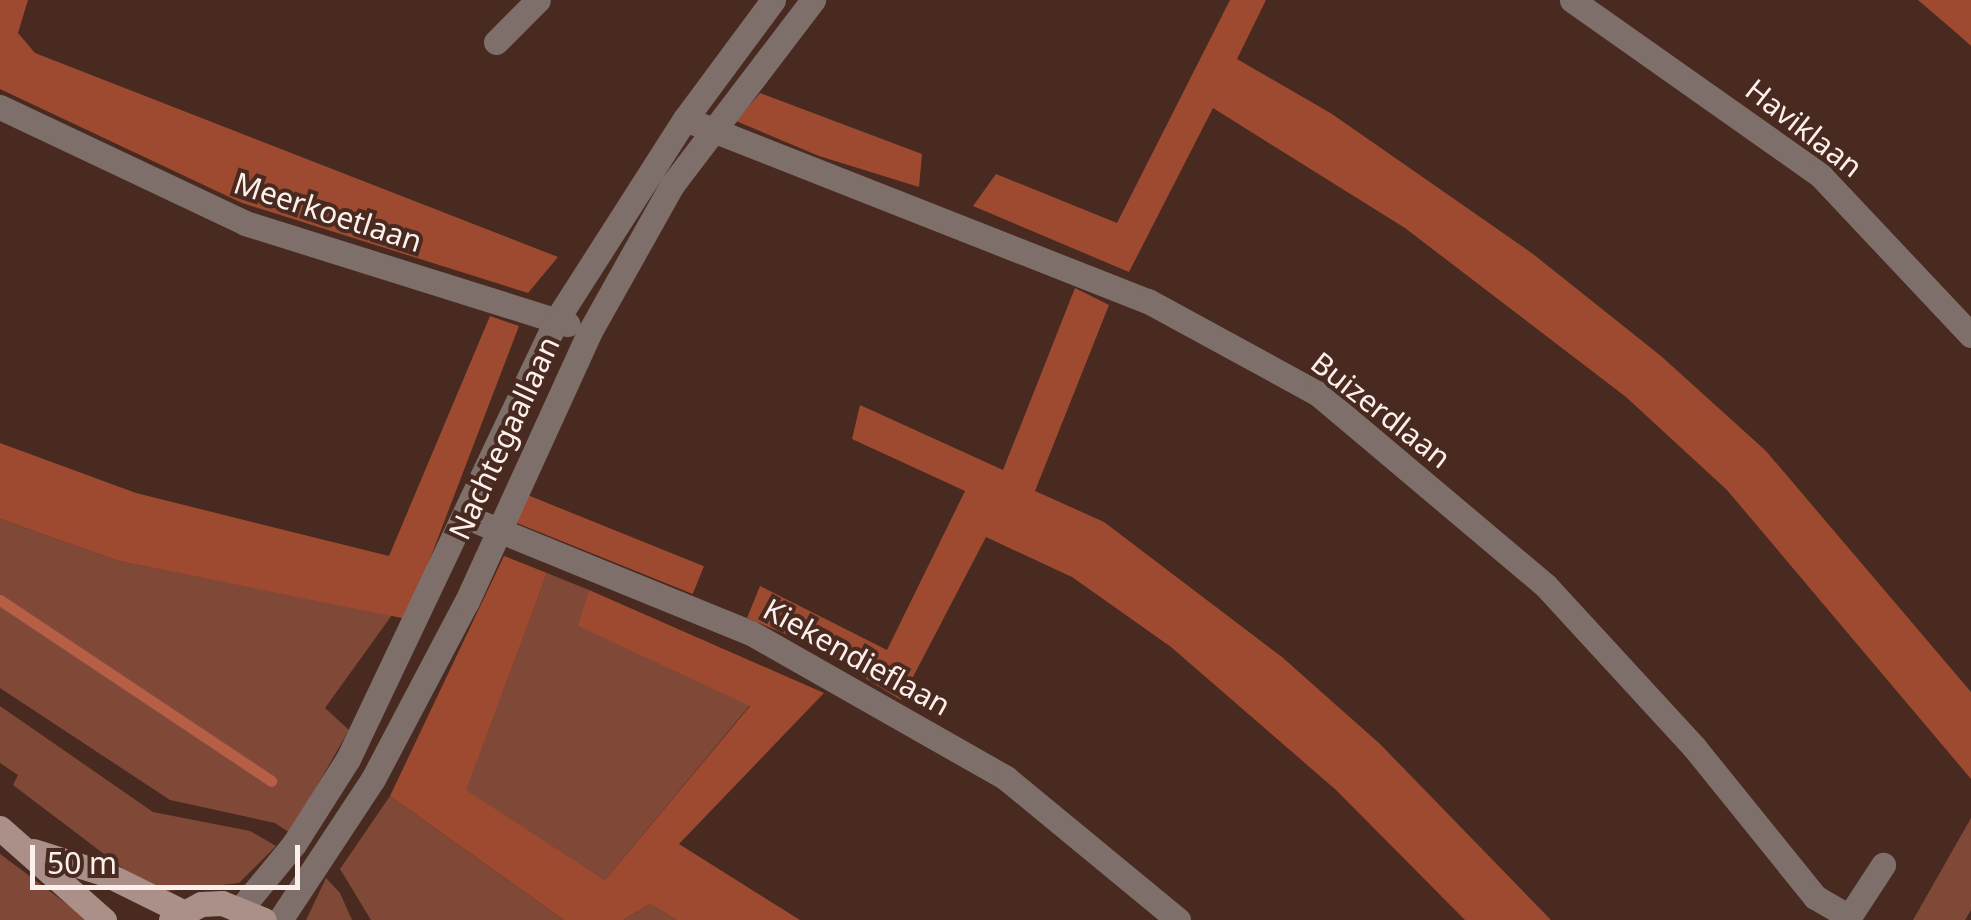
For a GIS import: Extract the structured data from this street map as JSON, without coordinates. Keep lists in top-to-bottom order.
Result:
{
  "streets": {
    "street": [
      "Haviklaan",
      "Meerkoetlaan",
      "Buizerdlaan",
      "Nachtegaallaan",
      "Kiekendieflaan"
    ]
  },
  "crossings": [
    ["Meerkoetlaan", "Nachtegaallaan"],
    ["Buizerdlaan", "Nachtegaallaan"],
    ["Nachtegaallaan", "Kiekendieflaan"]
  ],
  "scale_bar": "50 m"
}
